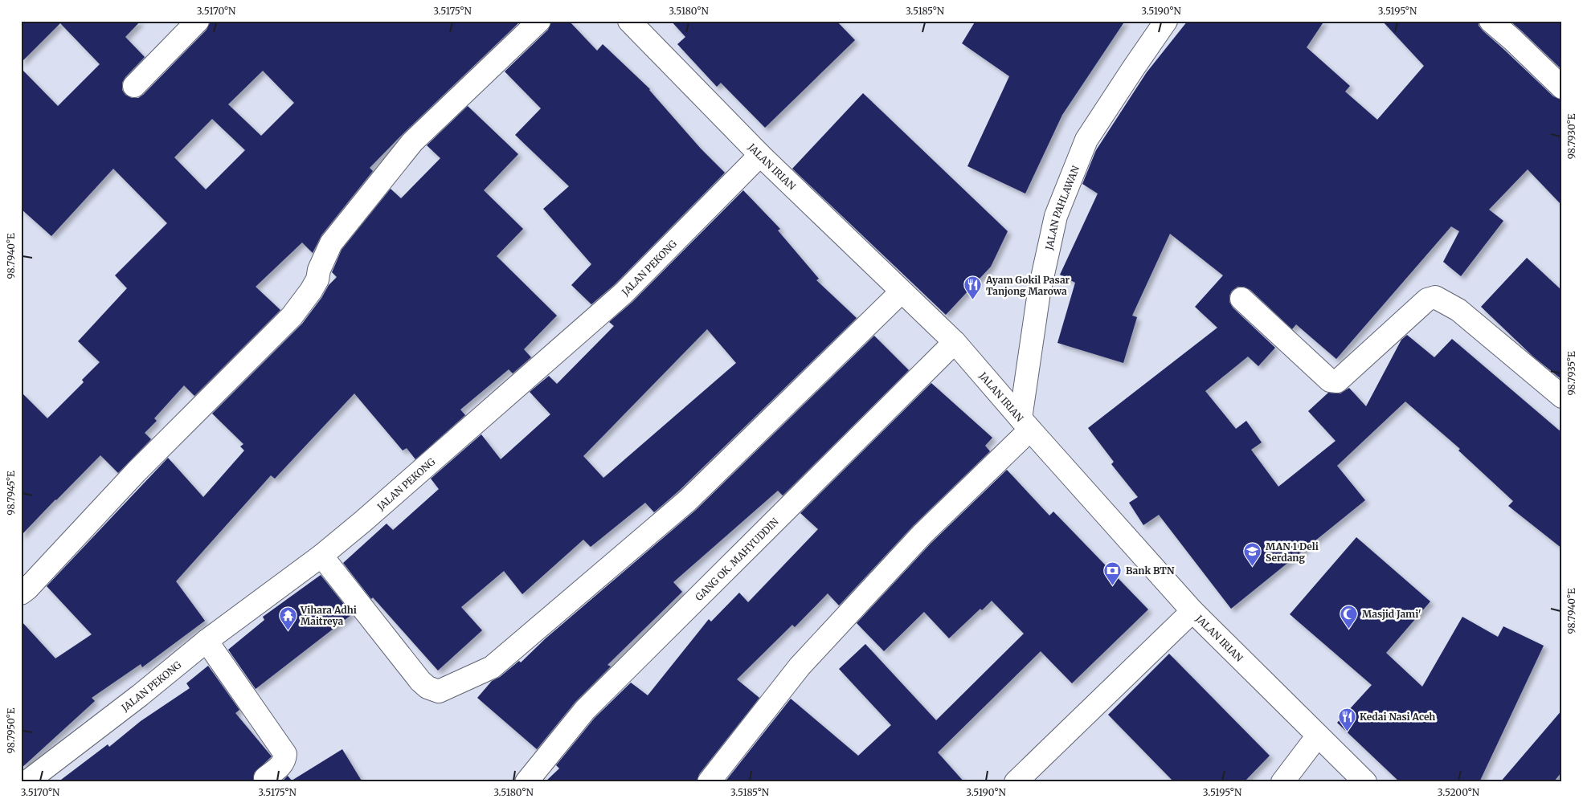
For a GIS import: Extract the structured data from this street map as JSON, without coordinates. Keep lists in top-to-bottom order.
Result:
{
  "streets": {
    "street": [
      "JALAN IRIAN",
      "JALAN PAHLAWAN",
      "JALAN PEKONG",
      "GANG OK. MAHYUDDIN"
    ]
  },
  "crossings": [
    ["JALAN IRIAN", "JALAN PAHLAWAN"],
    ["JALAN IRIAN", "JALAN PEKONG"],
    ["JALAN IRIAN", "GANG OK. MAHYUDDIN"]
  ],
  "places": {
    "restaurant": ["Ayam Gokil Pasar Tanjong Marowa", "Kedai Nasi Aceh"],
    "school or university": ["MAN 1 Deli Serdang"],
    "bank": ["Bank BTN"],
    "mosque": ["Masjid Jami'"],
    "temple": ["Vihara Adhi Maitreya"]
  },
  "coordinates": [
    "3.5170°N",
    "3.5175°N",
    "3.5180°N",
    "3.5185°N",
    "3.5190°N",
    "3.5195°N",
    "98.7930°E",
    "98.7940°E",
    "98.7935°E",
    "98.7945°E",
    "98.7950°E",
    "3.5200°N"
  ]
}
